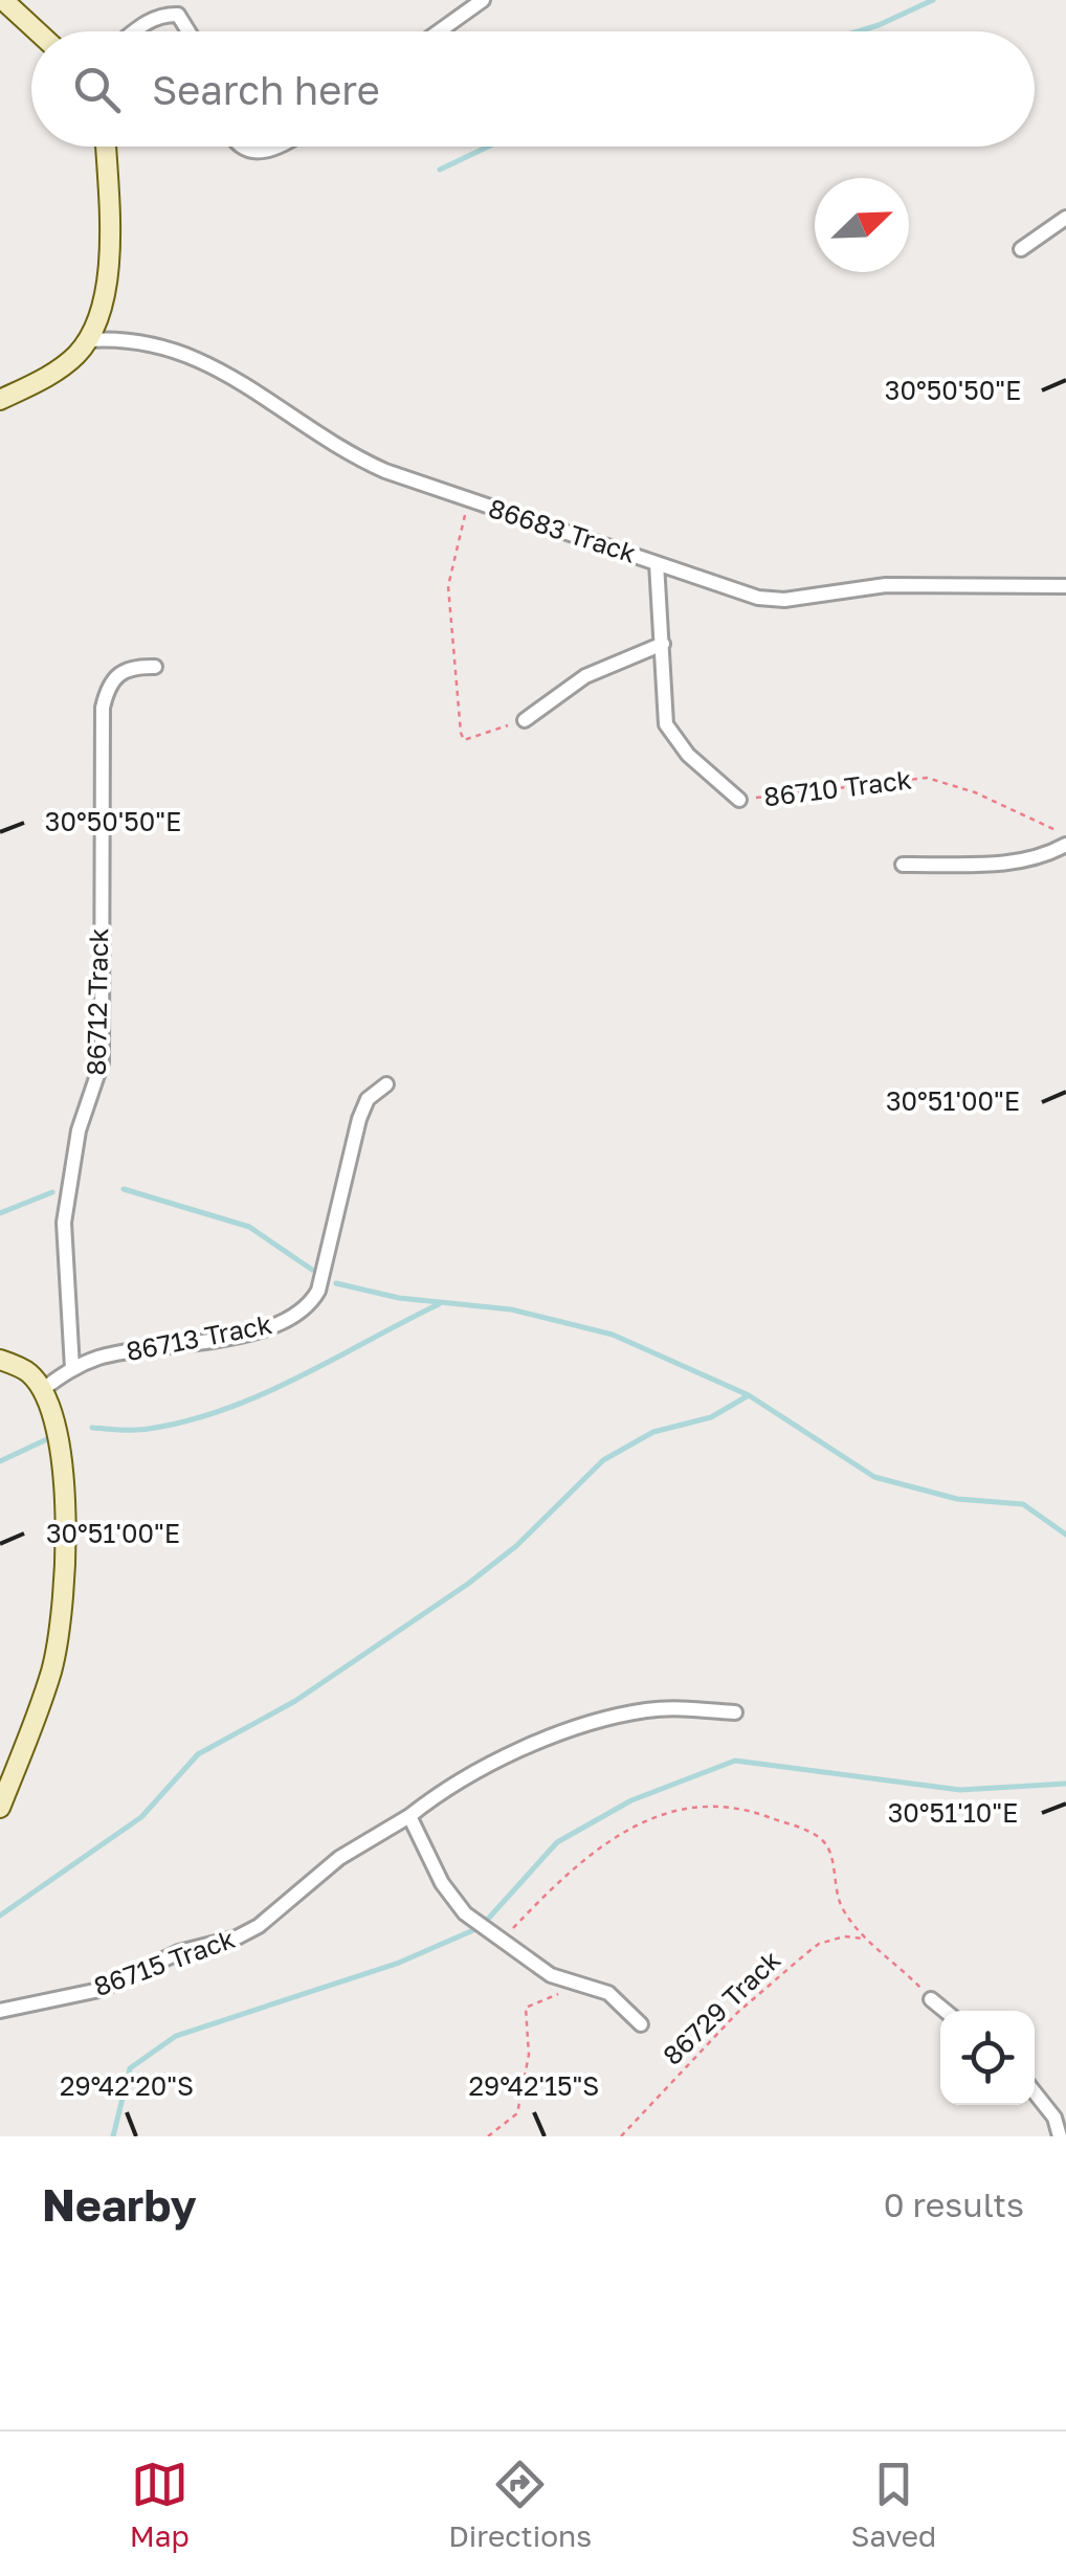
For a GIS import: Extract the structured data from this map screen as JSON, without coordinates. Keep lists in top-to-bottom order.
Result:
{
  "streets": {
    "street": [
      "86683 Track",
      "86710 Track",
      "86712 Track",
      "86713 Track",
      "86715 Track"
    ],
    "path": ["86729 Track"]
  },
  "crossings": [
    ["86683 Track", "86710 Track"],
    ["86712 Track", "86713 Track"]
  ],
  "north": "top right",
  "page": {
    "search": "Search here",
    "heading": ["Nearby", "0 results"],
    "nav": ["Map", "Directions", "Saved"]
  },
  "coordinates": [
    "30°50'50\"E",
    "30°51'00\"E",
    "30°51'10\"E",
    "29°42'20\"S",
    "29°42'15\"S"
  ]
}
